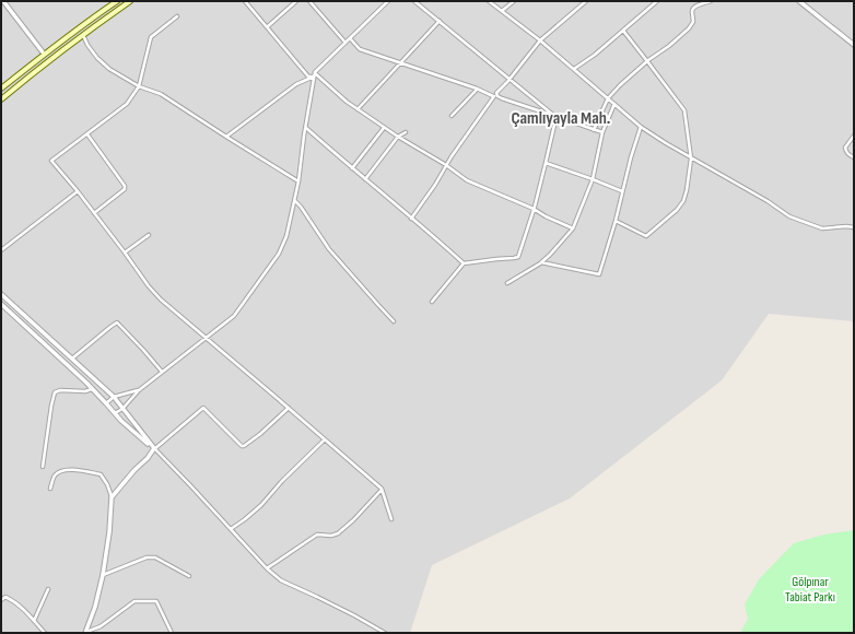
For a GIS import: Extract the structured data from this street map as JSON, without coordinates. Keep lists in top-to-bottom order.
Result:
{
  "districts": ["Çamlıyayla Mah."],
  "parks": ["Gölpınar Tabiat Parkı"]
}
